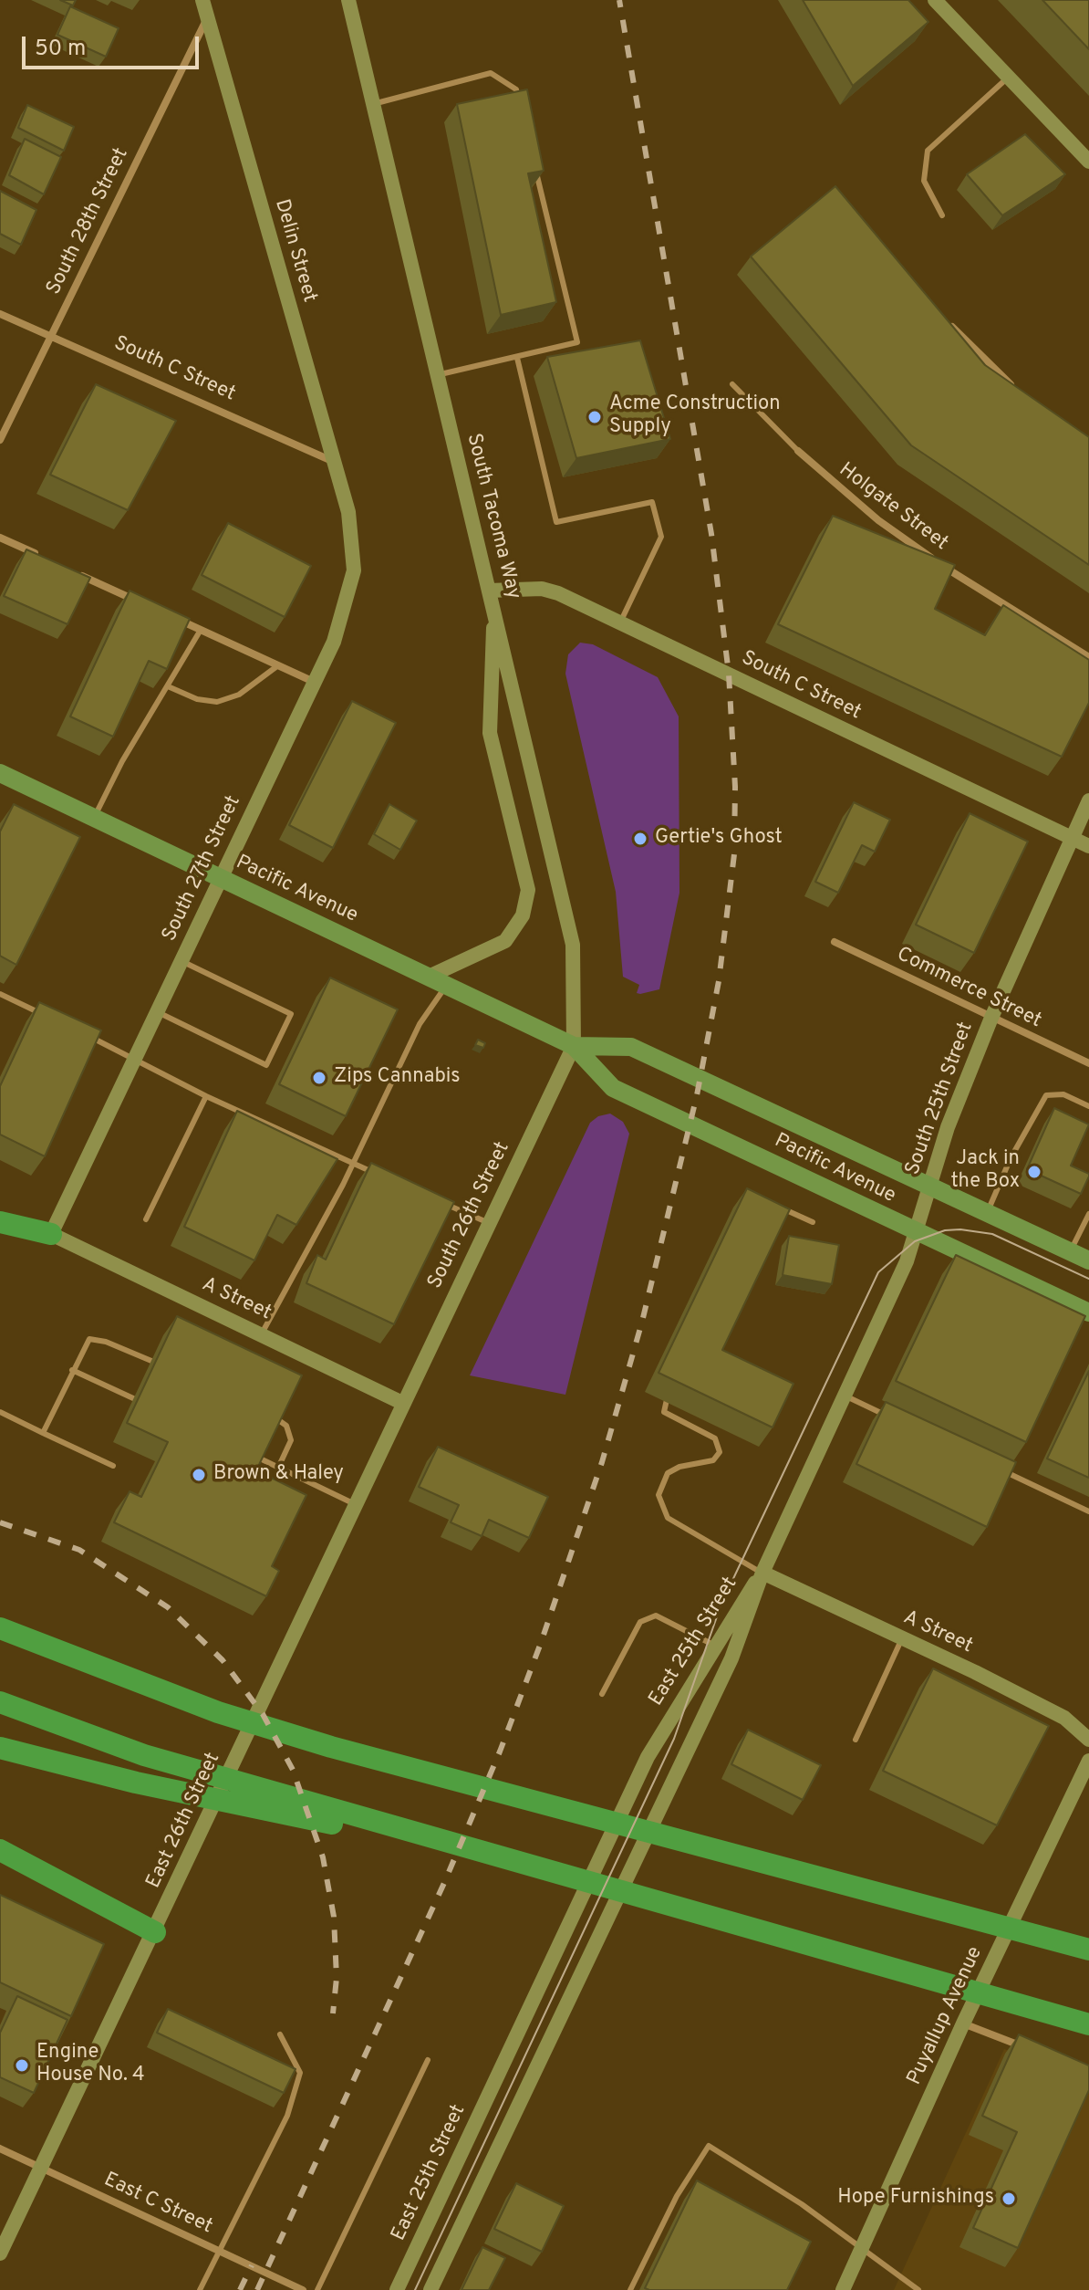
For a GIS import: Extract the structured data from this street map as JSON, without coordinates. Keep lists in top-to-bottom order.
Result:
{
  "streets": {
    "main road": ["Pacific Avenue"],
    "street": [
      "South 28th Street",
      "Delin Street",
      "South C Street",
      "Holgate Street",
      "South Tacoma Way",
      "South 27th Street",
      "Commerce Street",
      "South 25th Street",
      "South 26th Street",
      "A Street",
      "East 25th Street",
      "East 26th Street",
      "Puyallup Avenue",
      "East C Street"
    ]
  },
  "crossings": [
    ["South 28th Street", "Delin Street"],
    ["South 28th Street", "South C Street"],
    ["Delin Street", "South C Street"],
    ["Delin Street", "South 27th Street"],
    ["South C Street", "South Tacoma Way"],
    ["South C Street", "South 25th Street"],
    ["South Tacoma Way", "Pacific Avenue"],
    ["South Tacoma Way", "South 26th Street"],
    ["South 27th Street", "Pacific Avenue"],
    ["South 27th Street", "A Street"],
    ["Pacific Avenue", "South 25th Street"],
    ["Pacific Avenue", "South 26th Street"],
    ["Commerce Street", "South 25th Street"],
    ["South 25th Street", "A Street"],
    ["South 25th Street", "East 25th Street"],
    ["South 26th Street", "A Street"],
    ["South 26th Street", "East 26th Street"],
    ["A Street", "East 25th Street"],
    ["A Street", "East 26th Street"],
    ["East 26th Street", "East C Street"]
  ],
  "places": [
    "Acme Construction Supply",
    "Gertie's Ghost",
    "Zips Cannabis",
    "Jack in the Box",
    "Brown & Haley",
    "Engine House No. 4",
    "Hope Furnishings"
  ],
  "scale_bar": "50 m"
}
